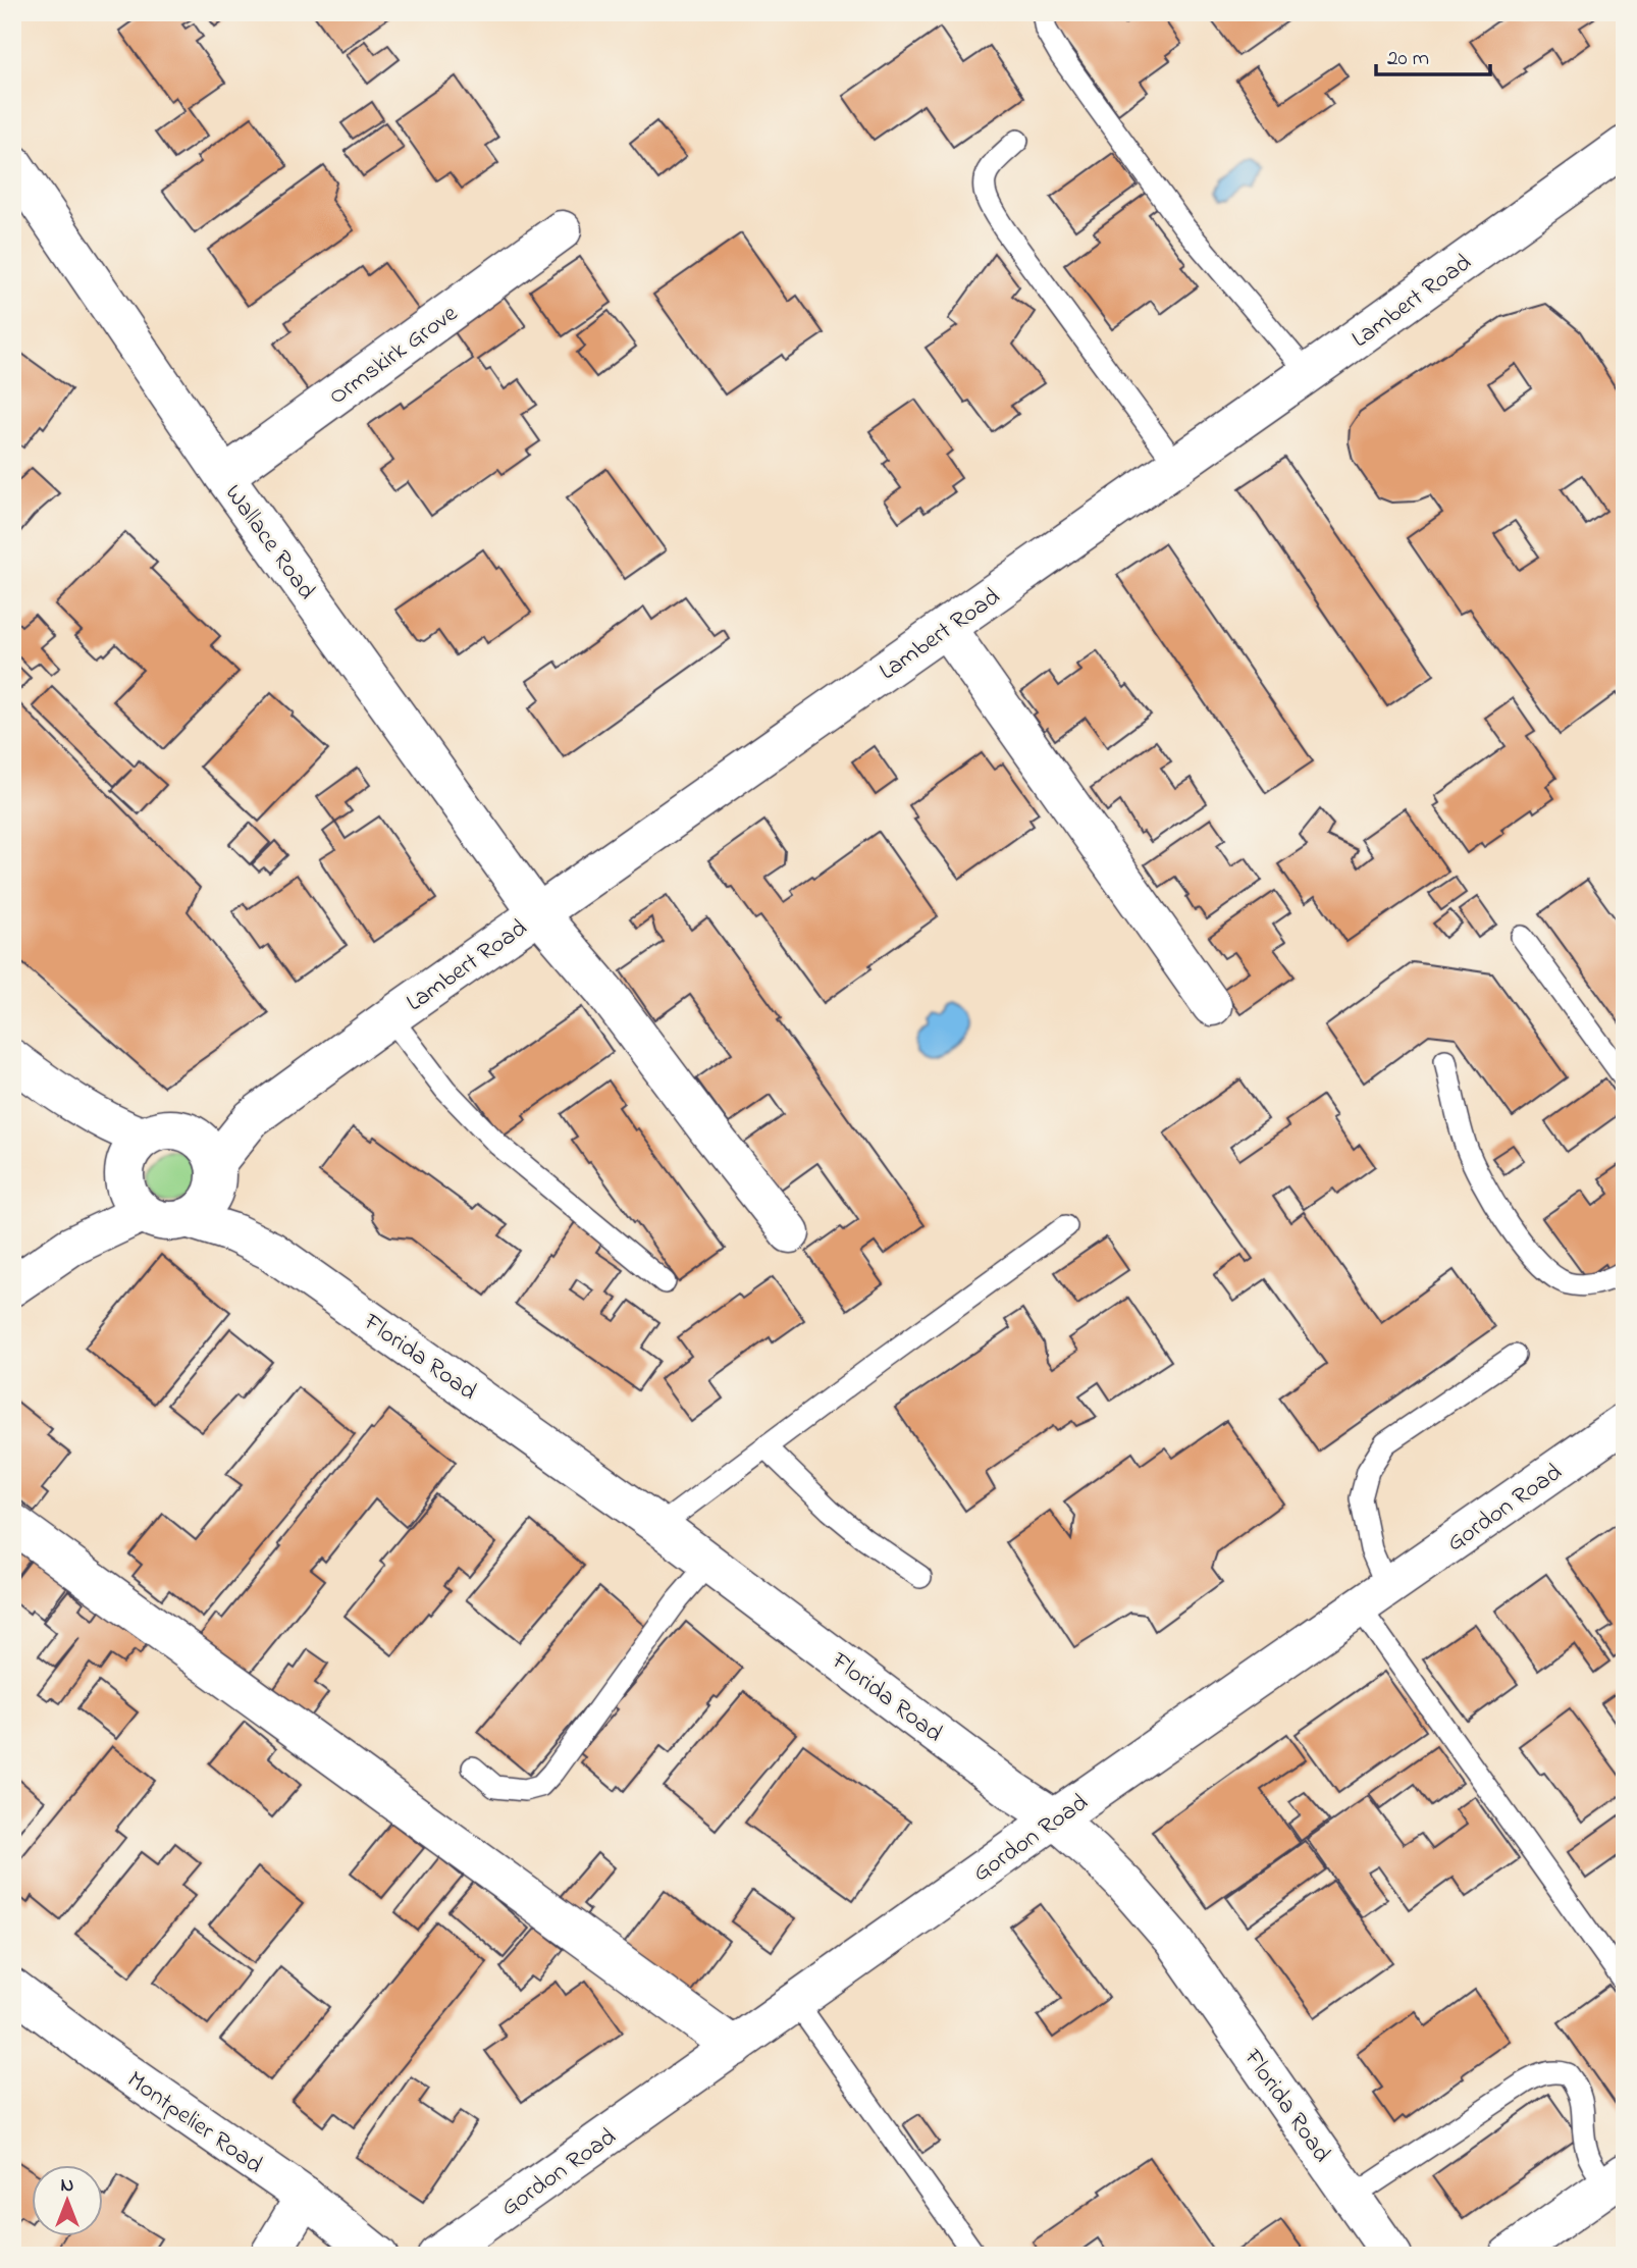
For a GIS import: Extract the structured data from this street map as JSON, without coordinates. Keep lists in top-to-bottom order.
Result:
{
  "streets": {
    "street": [
      "Lambert Road",
      "Ormskirk Grove",
      "Wallace Road",
      "Florida Road",
      "Gordon Road",
      "Montpelier Road"
    ]
  },
  "crossings": [
    ["Lambert Road", "Wallace Road"],
    ["Lambert Road", "Florida Road"],
    ["Ormskirk Grove", "Wallace Road"],
    ["Florida Road", "Gordon Road"]
  ],
  "scale_bar": "20 m",
  "north": "top"
}
